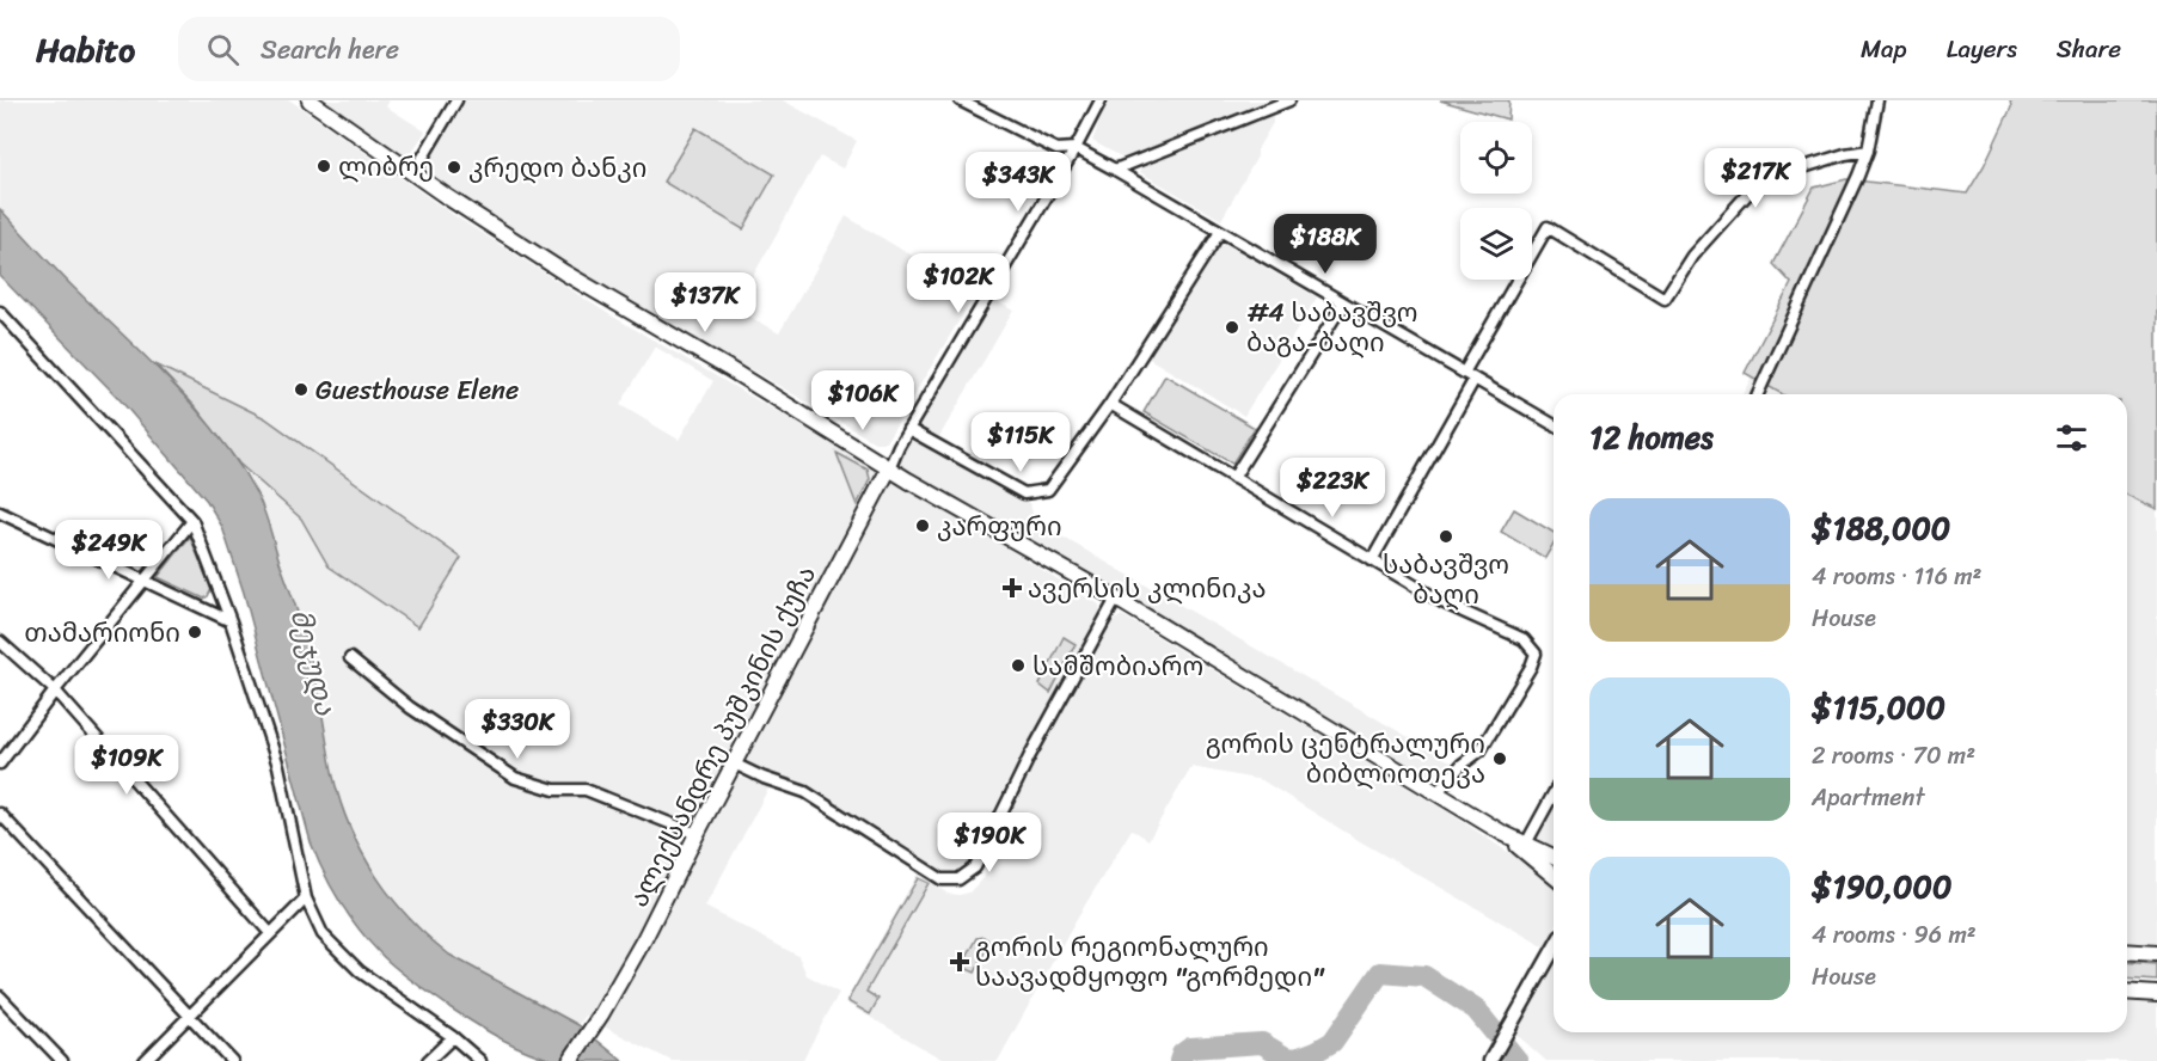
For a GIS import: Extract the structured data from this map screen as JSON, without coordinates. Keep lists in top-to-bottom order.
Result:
{
  "streets": {
    "main road": ["ალექსანდრე პუშკინის ქუჩა"]
  },
  "water": ["მეჯუდა"],
  "places": {
    "other": [
      "ლიბრე",
      "კრედო ბანკი",
      "#4 საბავშვო ბაგა-ბაღი",
      "Guesthouse Elene",
      "კარფური",
      "საბავშვო ბაღი",
      "თამარიონი",
      "სამშობიარო",
      "გორის ცენტრალური ბიბლიოთეკა"
    ],
    "health": ["ავერსის კლინიკა", "გორის რეგიონალური საავადმყოფო \"გორმედი\""]
  },
  "page": {
    "header": "Habito",
    "search": "Search here",
    "nav": ["Map", "Layers", "Share"],
    "price": [
      "$217K",
      "$343K",
      "$188K",
      "$102K",
      "$137K",
      "$106K",
      "$115K",
      "$223K",
      "$249K",
      "$330K",
      "$109K",
      "$190K"
    ],
    "heading": "12 homes",
    "list": [
      {
        "name": "$188,000",
        "note": "4 rooms · 116 m² · House"
      },
      {
        "name": "$115,000",
        "note": "2 rooms · 70 m² · Apartment"
      },
      {
        "name": "$190,000",
        "note": "4 rooms · 96 m² · House"
      }
    ]
  }
}
